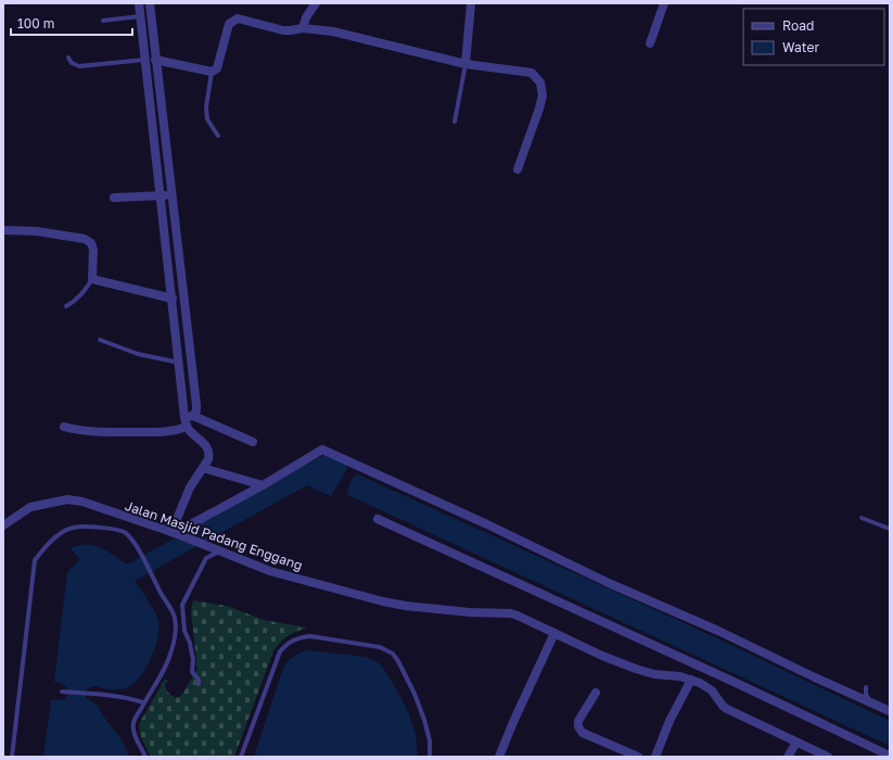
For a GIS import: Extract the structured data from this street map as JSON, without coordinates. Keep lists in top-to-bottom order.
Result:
{
  "streets": {
    "street": ["Jalan Masjid Padang Enggang"]
  },
  "legend": ["Road", "Water"],
  "scale_bar": "100 m"
}
